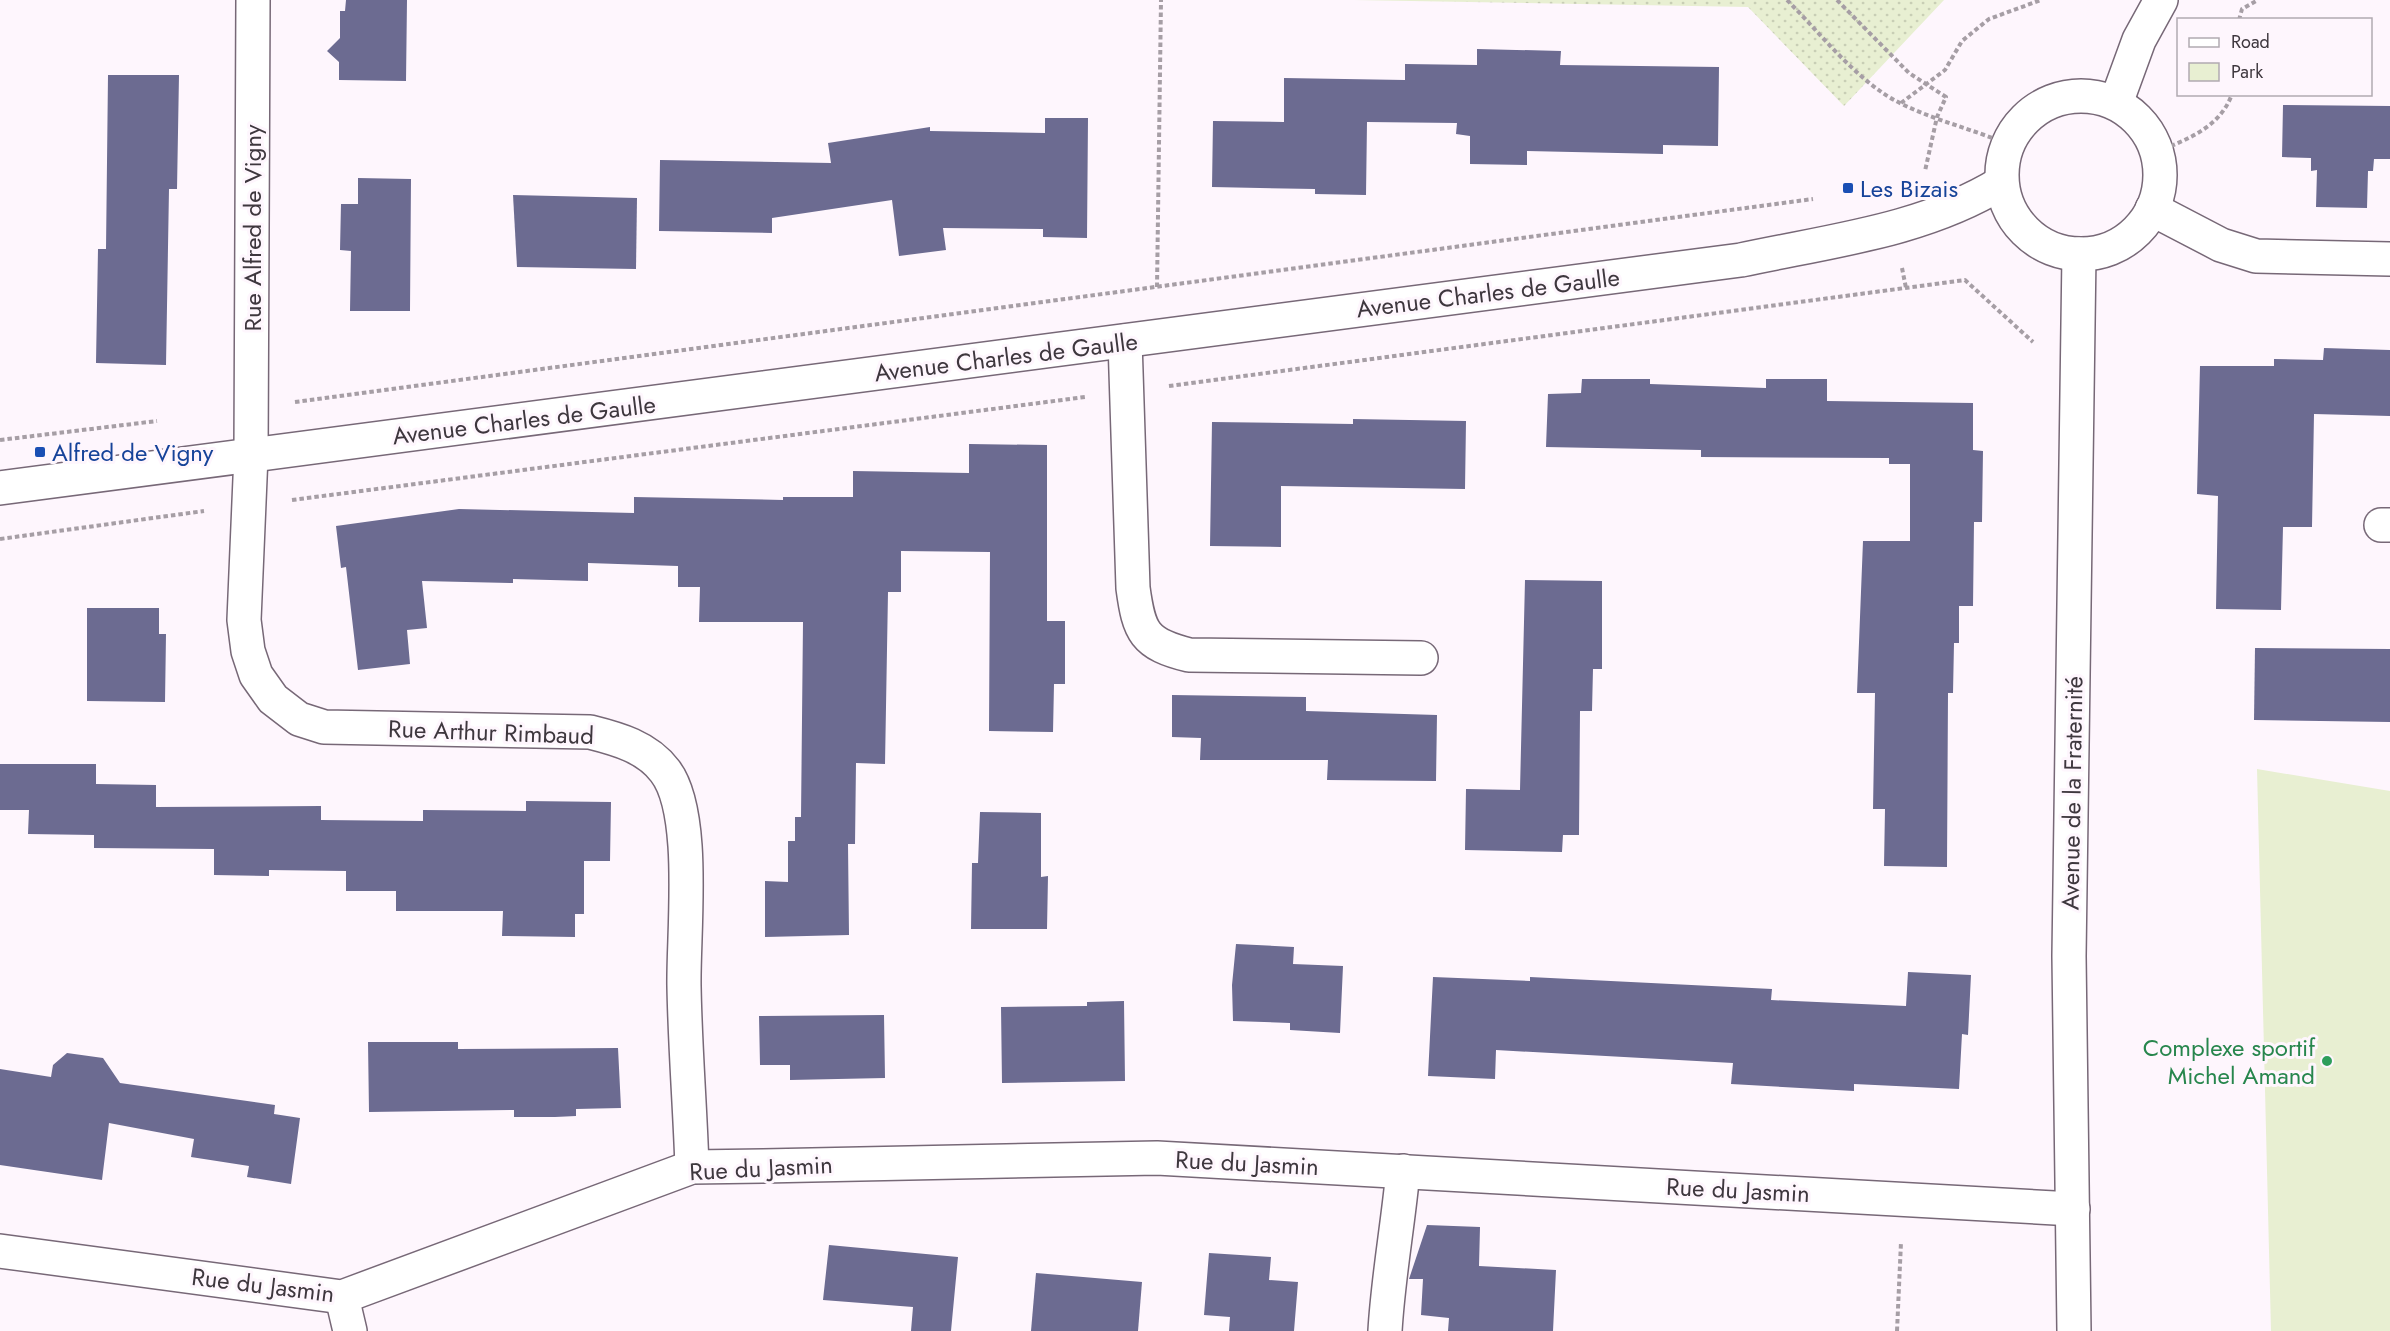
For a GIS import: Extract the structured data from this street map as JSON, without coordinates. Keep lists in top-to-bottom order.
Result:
{
  "streets": {
    "street": [
      "Rue Alfred de Vigny",
      "Avenue Charles de Gaulle",
      "Rue Arthur Rimbaud",
      "Avenue de la Fraternité",
      "Rue du Jasmin"
    ]
  },
  "crossings": [
    ["Rue Alfred de Vigny", "Avenue Charles de Gaulle"],
    ["Rue Alfred de Vigny", "Rue Arthur Rimbaud"],
    ["Avenue Charles de Gaulle", "Rue Arthur Rimbaud"],
    ["Avenue Charles de Gaulle", "Avenue de la Fraternité"],
    ["Rue Arthur Rimbaud", "Rue du Jasmin"],
    ["Avenue de la Fraternité", "Rue du Jasmin"]
  ],
  "places": {
    "transit": ["Les Bizais", "Alfred de Vigny"],
    "other": ["Complexe sportif Michel Amand"]
  },
  "legend": ["Road", "Park"]
}
